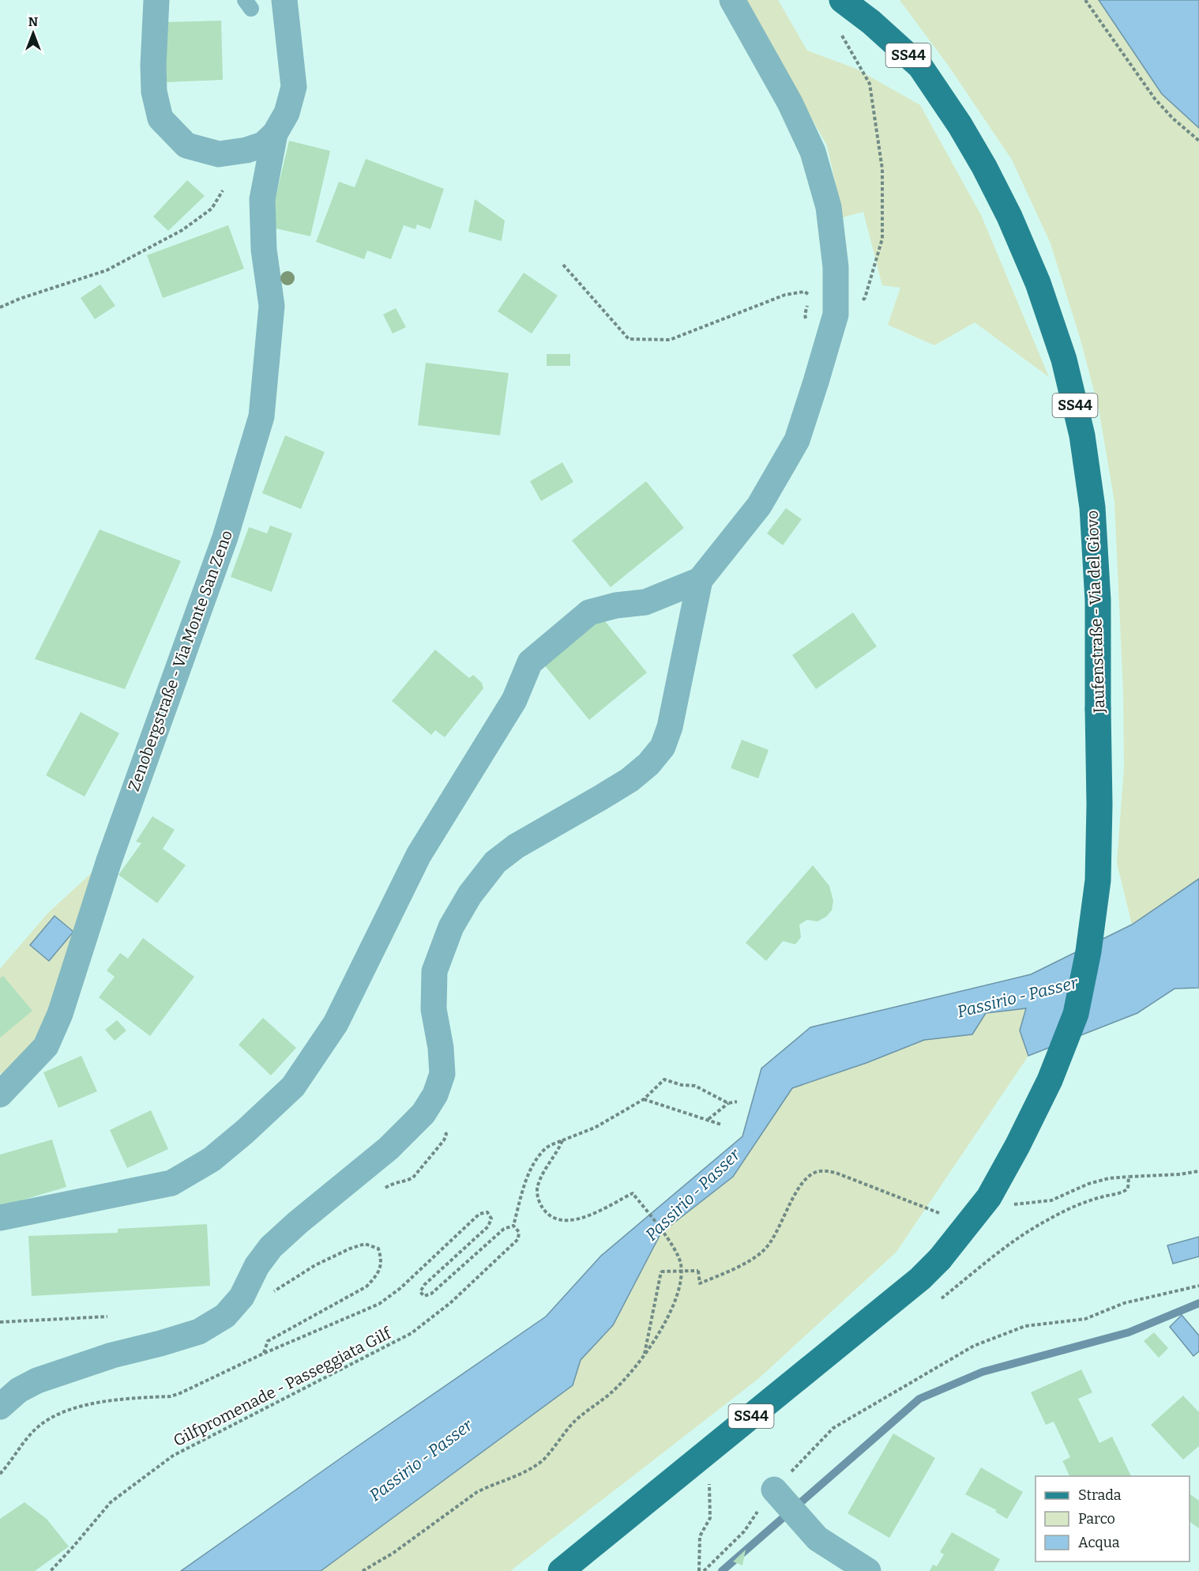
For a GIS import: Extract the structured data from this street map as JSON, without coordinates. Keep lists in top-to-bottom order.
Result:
{
  "streets": {
    "main road": ["SS44", "Jaufenstraße - Via del Giovo"],
    "street": ["Zenobergstraße - Via Monte San Zeno"],
    "path": ["Gilfpromenade - Passeggiata Gilf"]
  },
  "water": ["Passirio - Passer"],
  "legend": ["Strada", "Parco", "Acqua"],
  "north": "top"
}
